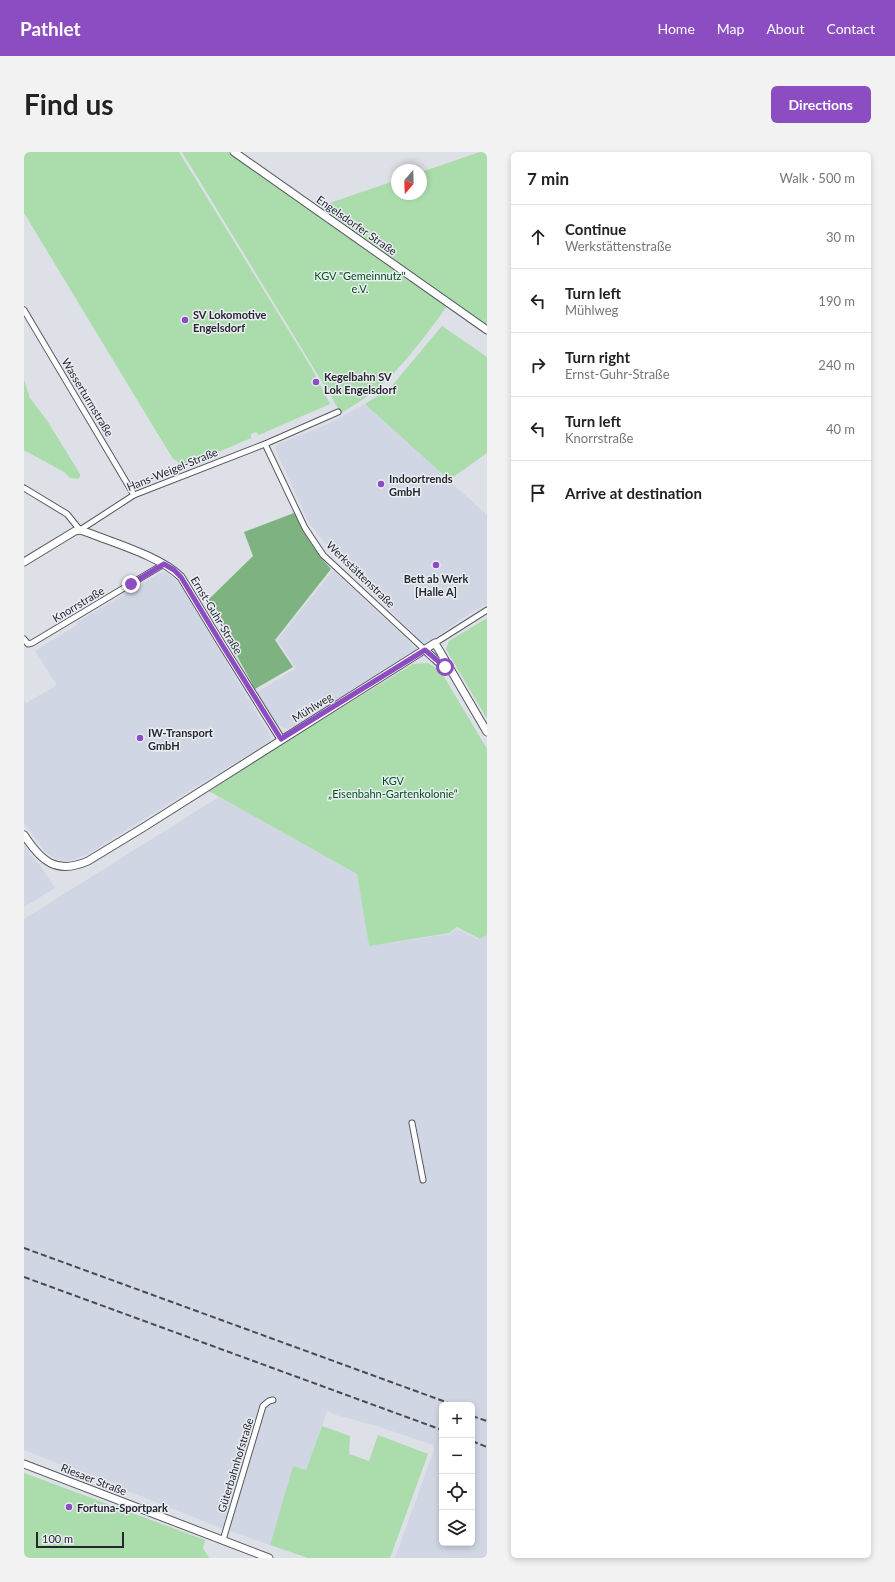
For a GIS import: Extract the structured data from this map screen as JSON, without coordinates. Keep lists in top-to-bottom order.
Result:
{
  "streets": {
    "street": [
      "Engelsdorfer Straße",
      "Wasserturmstraße",
      "Hans-Weigel-Straße",
      "Werkstättenstraße",
      "Knorrstraße",
      "Ernst-Guhr-Straße",
      "Mühlweg",
      "Güterbahnhofstraße",
      "Riesaer Straße"
    ]
  },
  "crossings": [
    ["Wasserturmstraße", "Hans-Weigel-Straße"],
    ["Hans-Weigel-Straße", "Werkstättenstraße"],
    ["Hans-Weigel-Straße", "Ernst-Guhr-Straße"],
    ["Werkstättenstraße", "Mühlweg"],
    ["Knorrstraße", "Ernst-Guhr-Straße"],
    ["Ernst-Guhr-Straße", "Mühlweg"],
    ["Güterbahnhofstraße", "Riesaer Straße"]
  ],
  "parks": ["KGV \"Gemeinnutz\" e.V.", "KGV „Eisenbahn-Gartenkolonie“"],
  "places": [
    "SV Lokomotive Engelsdorf",
    "Kegelbahn SV Lok Engelsdorf",
    "Indoortrends GmbH",
    "Bett ab Werk [Halle A]",
    "IW-Transport GmbH",
    "Fortuna-Sportpark"
  ],
  "scale_bar": "100 m",
  "north": "bottom",
  "page": {
    "header": "Pathlet",
    "nav": [
      "Home",
      "Map",
      "About",
      "Contact"
    ],
    "buttons": "Directions",
    "title": "Find us",
    "heading": ["7 min", "Walk · 500 m"],
    "list": [
      ["Continue", "Werkstättenstraße", "30 m"],
      ["Turn left", "Mühlweg", "190 m"],
      ["Turn right", "Ernst-Guhr-Straße", "240 m"],
      ["Turn left", "Knorrstraße", "40 m"],
      "Arrive at destination"
    ],
    "map_buttons": ["+", "−"],
    "scale": "100 m"
  }
}
